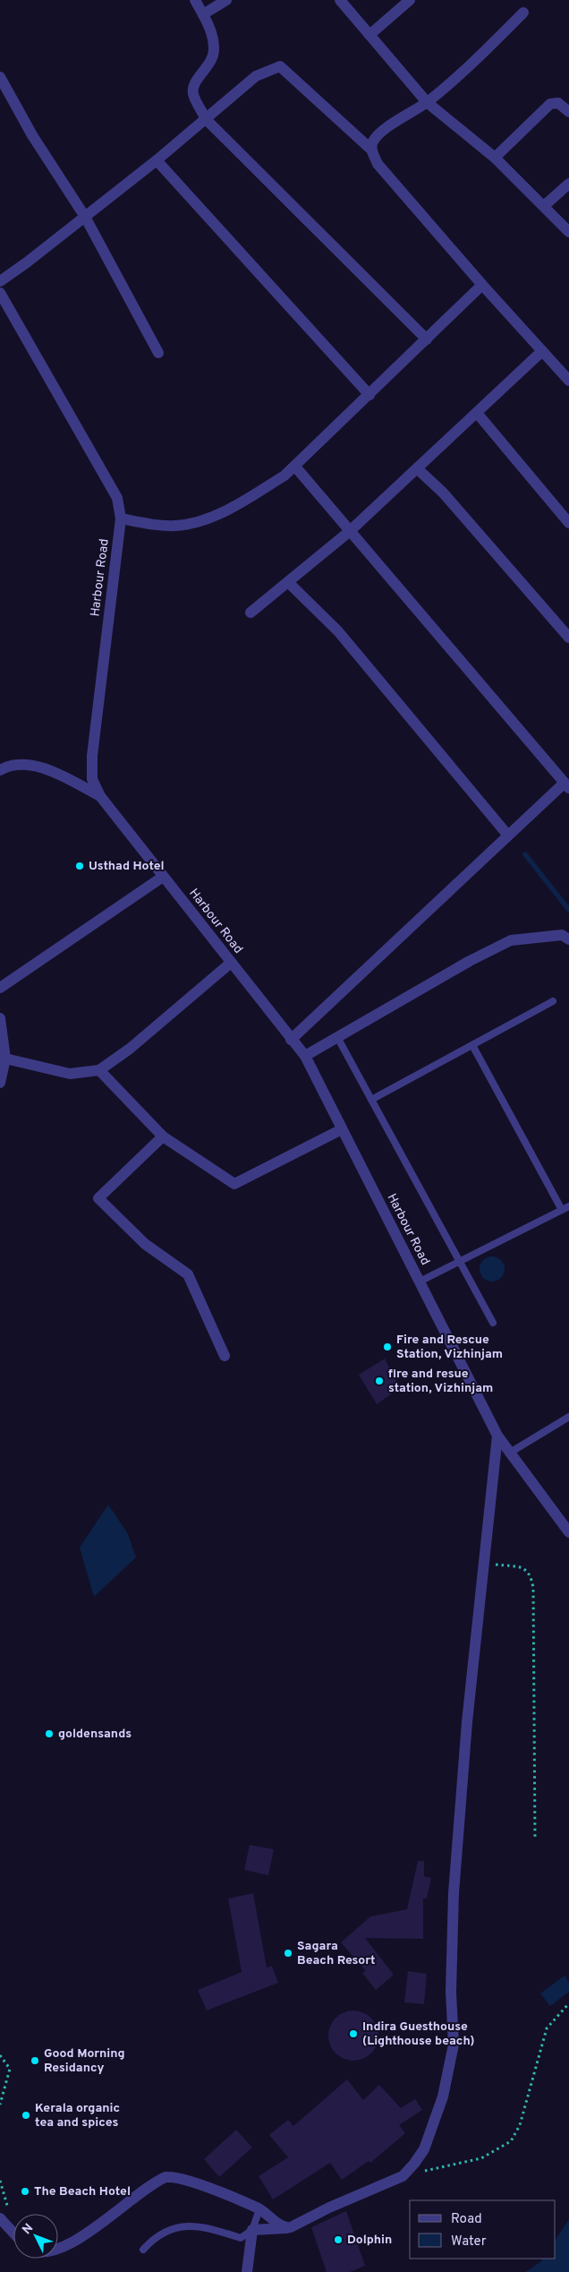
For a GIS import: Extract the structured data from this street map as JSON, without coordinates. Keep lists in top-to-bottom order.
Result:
{
  "streets": {
    "street": ["Harbour Road"]
  },
  "places": [
    "Usthad Hotel",
    "Fire and Rescue Station, Vizhinjam",
    "fire and resue station, Vizhinjam",
    "goldensands",
    "Sagara Beach Resort",
    "Indira Guesthouse (Lighthouse beach)",
    "Good Morning Residancy",
    "Kerala organic tea and spices",
    "The Beach Hotel",
    "Dolphin"
  ],
  "legend": ["Road", "Water"],
  "north": "top left"
}
